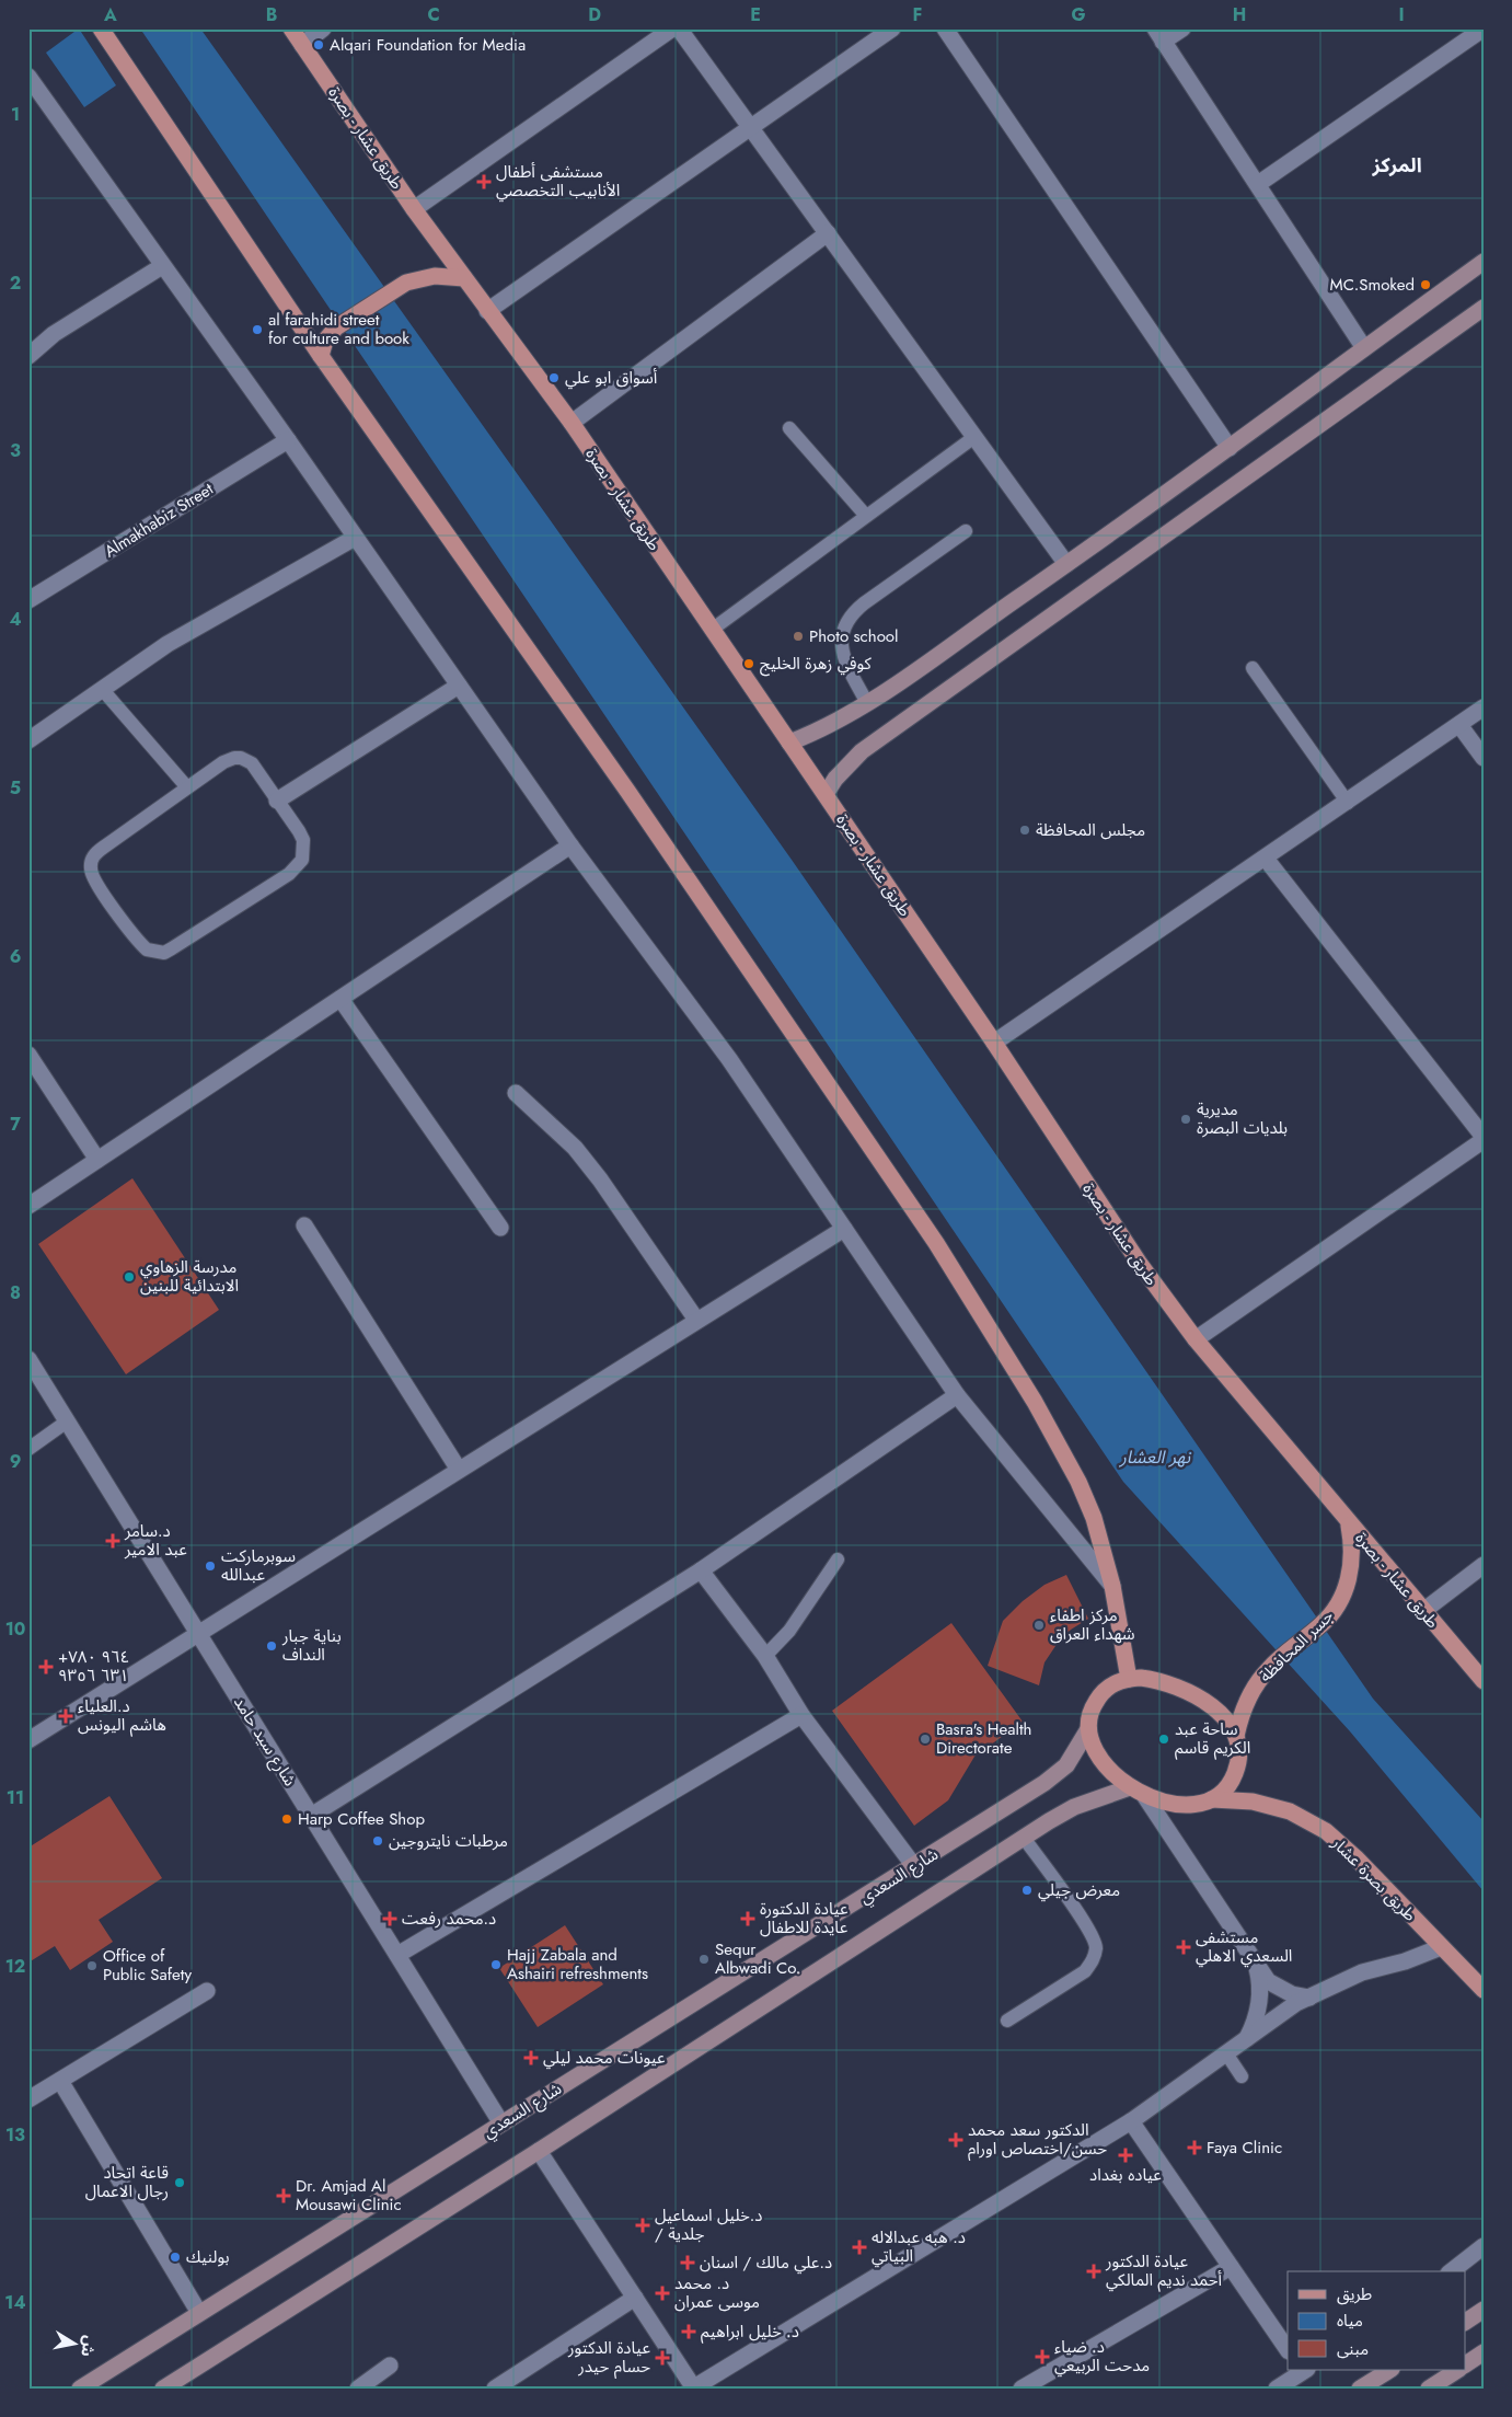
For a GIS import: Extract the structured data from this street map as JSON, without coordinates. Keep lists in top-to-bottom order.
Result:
{
  "streets": {
    "main road": [
      "طريق عشار - بصرة",
      "جسر المحافظة",
      "شارع السعدي",
      "طريق بصرة عشار"
    ],
    "street": ["Almakhabiz Street", "شارع سيد حامد"]
  },
  "crossings": [
    ["طريق عشار - بصرة", "جسر المحافظة"],
    ["جسر المحافظة", "شارع السعدي"],
    ["جسر المحافظة", "طريق بصرة عشار"],
    ["شارع سيد حامد", "شارع السعدي"],
    ["شارع السعدي", "طريق بصرة عشار"]
  ],
  "districts": ["المركز"],
  "water": ["نهر العشار"],
  "places": {
    "other": [
      "Alqari Foundation for Media",
      "MC.Smoked",
      "al farahidi street for culture and book",
      "أسواق ابو علي",
      "Photo school",
      "كوفي زهرة الخليج",
      "مجلس المحافظة",
      "مديرية بلديات البصرة",
      "مدرسة الزهاوي اﻻبتدائية للبنين",
      "سوبرماركت عبدالله",
      "مركز اطفاء شهداء العراق",
      "بناية جبار النداف",
      "Basra's Health Directorate",
      "ساحة عبد الكريم قاسم",
      "Harp Coffee Shop",
      "مرطبات نايتروجين",
      "معرض جيلي",
      "Sequr Albwadi Co.",
      "Hajj Zabala and Ashairi refreshments",
      "Office of Public Safety",
      "قاعة اتحاد رجال الاعمال",
      "بولنيك"
    ],
    "health": [
      "مستشفى أطفال الأنابيب التخصصي",
      "د.سامر عبد الامير",
      "+٩٦٤ ٧٨٠ ٦٣١ ٩٣٥٦",
      "د.العلياء هاشم اليونس",
      "د.محمد رفعت",
      "عيادة الدكتورة عايدة للاطفال",
      "مستشفى السعدي الاهلي",
      "عيونات محمد ليلي",
      "الدكتور سعد محمد حسن/اختصاص اورام",
      "Faya Clinic",
      "عياده بغداد",
      "Dr. Amjad Al Mousawi Clinic",
      "د.خليل اسماعيل / جلدية",
      "د. هبه عبدالاله البياتي",
      "د.علي مالك / اسنان",
      "عيادة الدكتور أحمد نديم المالكي",
      "د. محمد موسى عمران",
      "د. خليل ابراهيم",
      "د. ضياء مدحت الربيعي",
      "عيادة الدكتور حسام حيدر"
    ]
  },
  "legend": ["طريق", "مياه", "مبنى"],
  "north": "right",
  "grid": {
    "columns": [
      "A",
      "B",
      "C",
      "D",
      "E",
      "F",
      "G",
      "H",
      "I"
    ],
    "rows": [
      "1",
      "2",
      "3",
      "4",
      "5",
      "6",
      "7",
      "8",
      "9",
      "10",
      "11",
      "12",
      "13",
      "14"
    ]
  }
}
